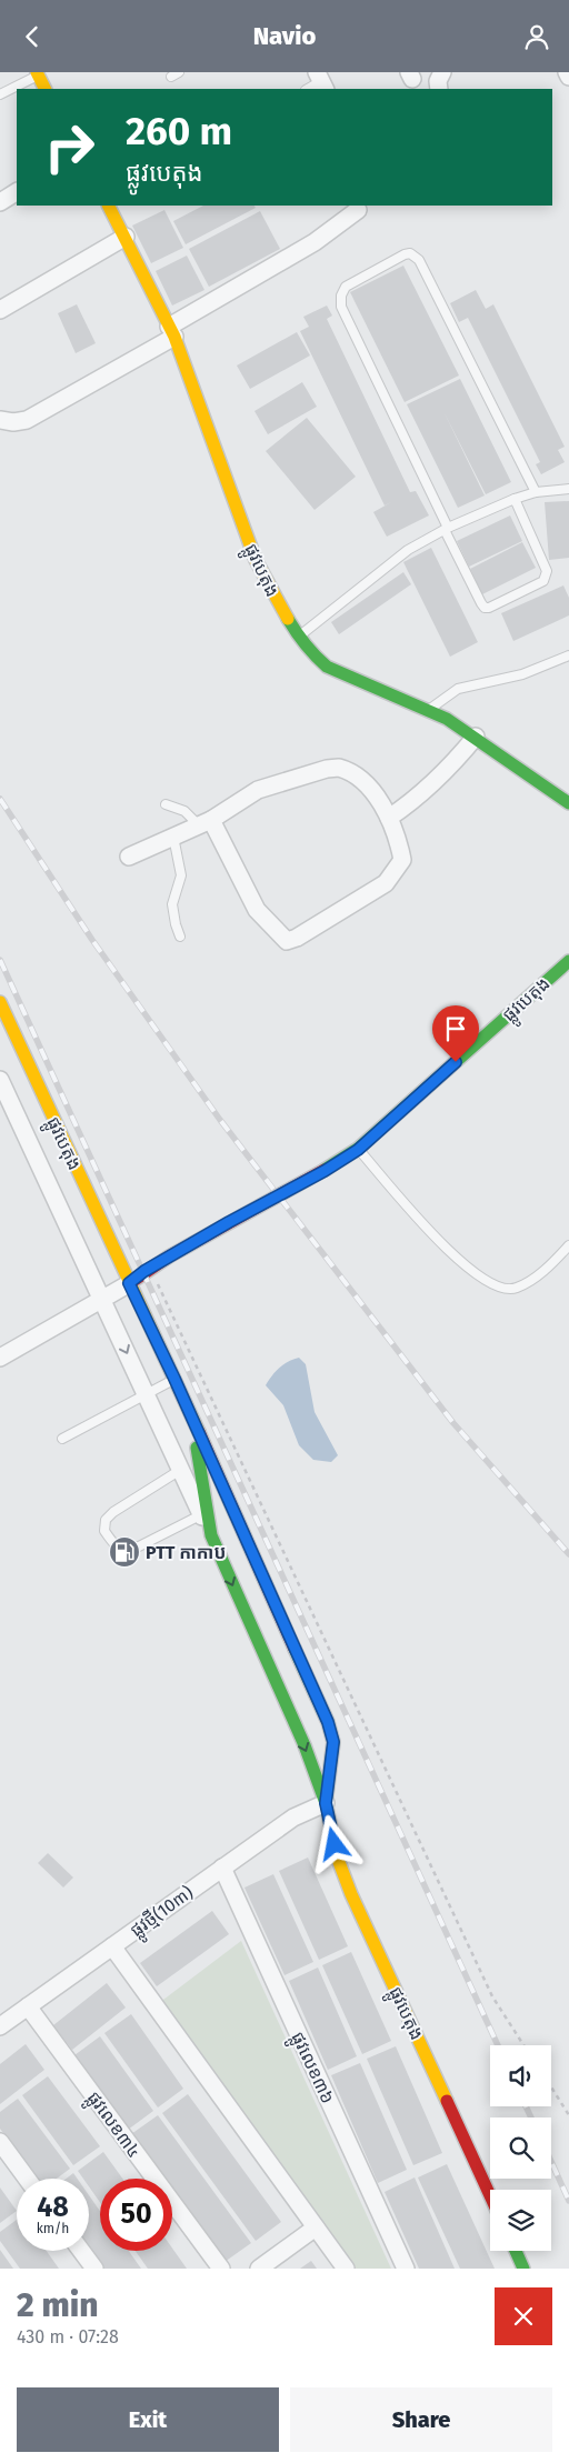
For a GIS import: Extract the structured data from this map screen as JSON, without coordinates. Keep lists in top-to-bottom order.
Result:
{
  "streets": {
    "main road": ["ផ្លូវបេតុង"],
    "street": ["ផ្លូវថ្មី(10m)", "ផ្លូវលេខ៣៦", "ផ្លូវលេខ៣៤"]
  },
  "crossings": [
    ["ផ្លូវបេតុង", "ផ្លូវថ្មី(10m)"],
    ["ផ្លូវថ្មី(10m)", "ផ្លូវលេខ៣៦"],
    ["ផ្លូវថ្មី(10m)", "ផ្លូវលេខ៣៤"]
  ],
  "places": {
    "fuel station": ["PTT កាកាប"]
  },
  "page": {
    "header": "Navio",
    "turn": ["260 m", "ផ្លូវបេតុង"],
    "speed": "48 km/h",
    "limit": "50",
    "heading": ["2 min", "430 m · 07:28"],
    "buttons": ["Exit", "Share"]
  }
}
